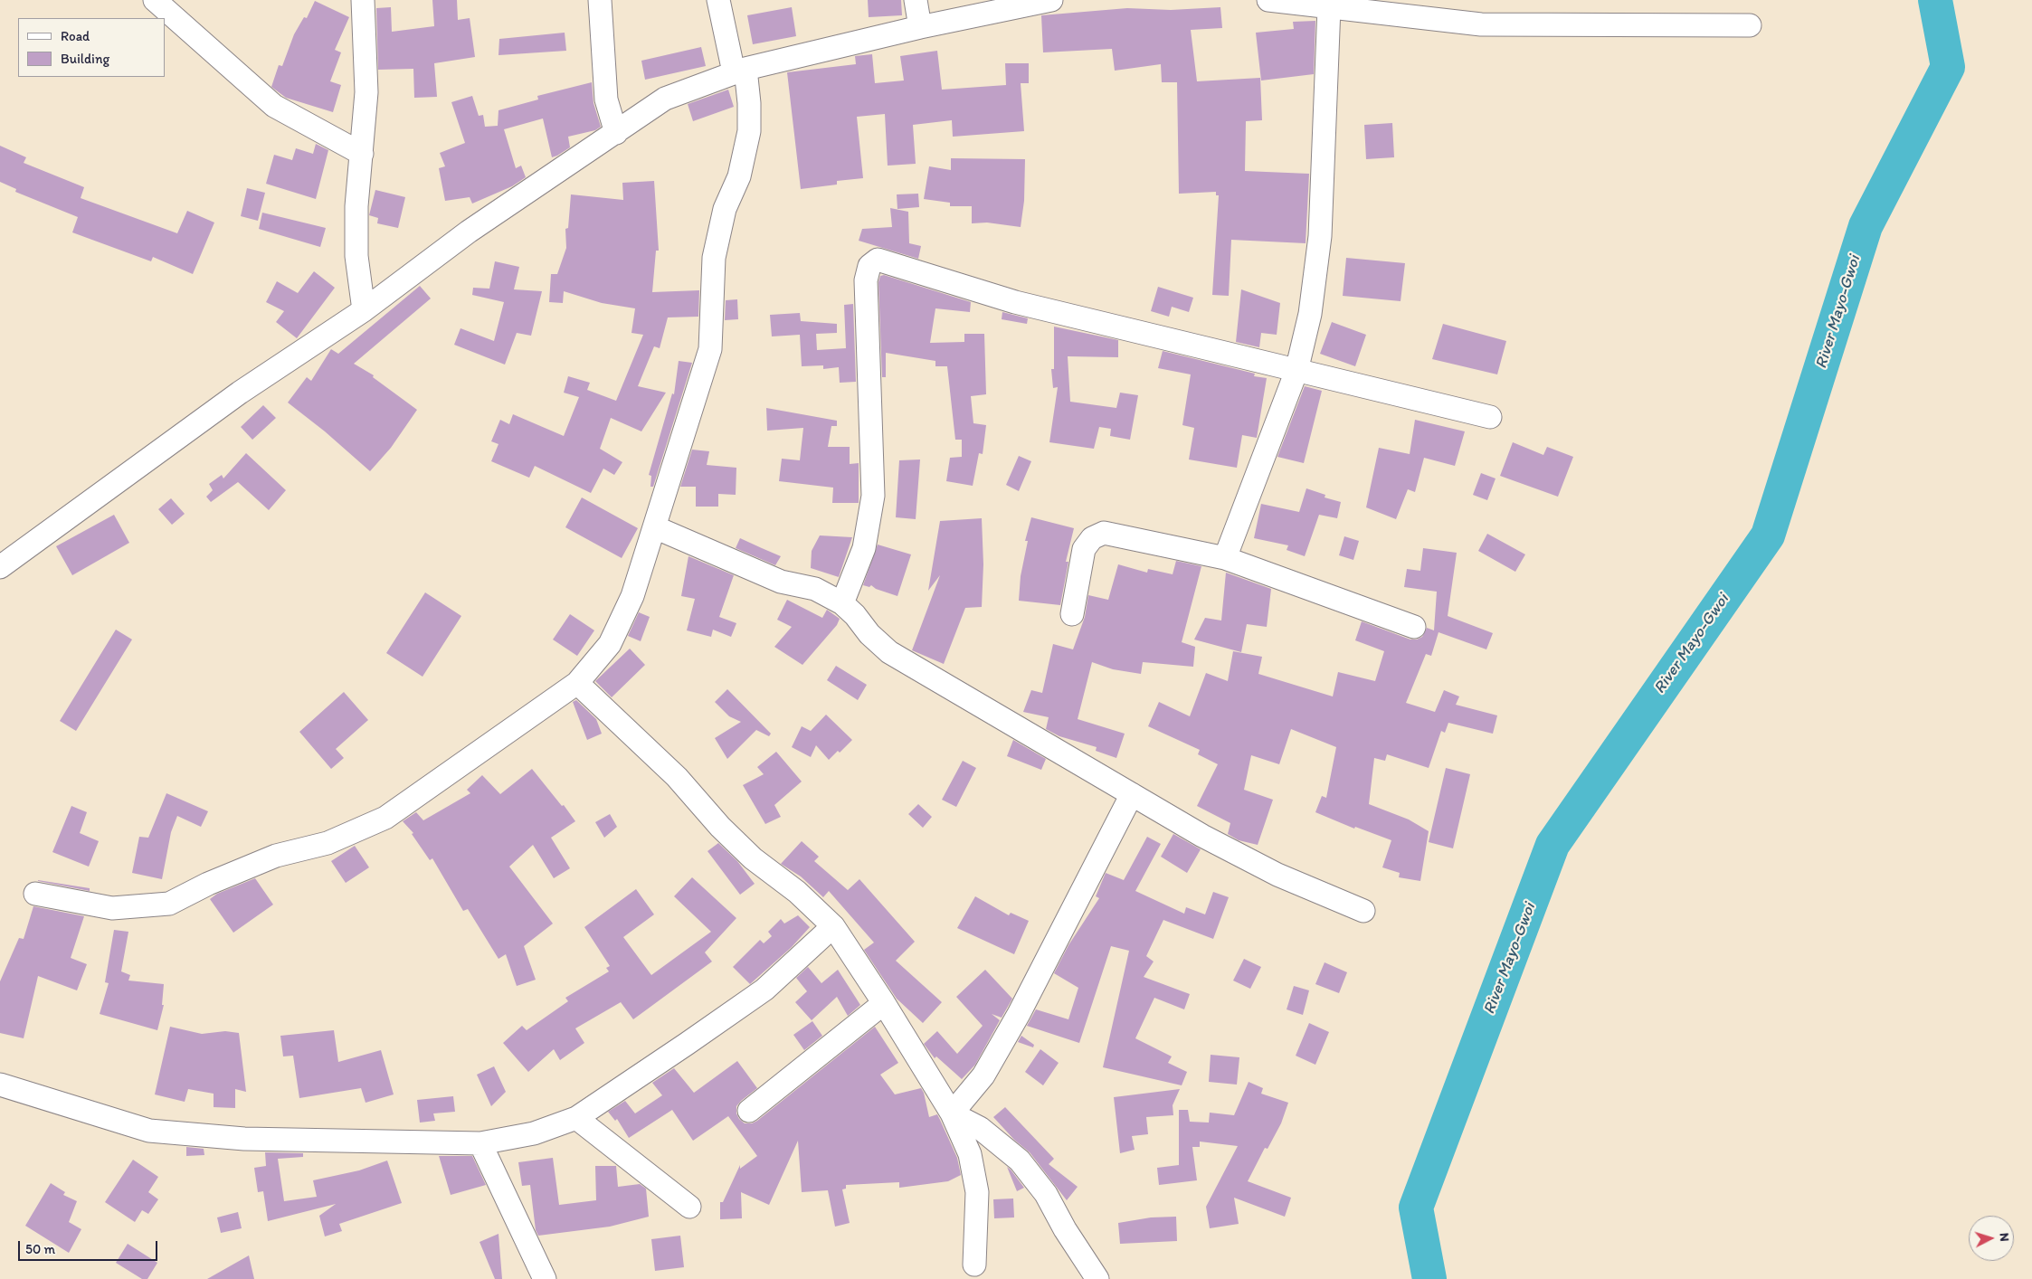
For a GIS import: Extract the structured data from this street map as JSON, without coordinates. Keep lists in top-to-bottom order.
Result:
{
  "water": ["River Mayo-Gwoi"],
  "legend": ["Road", "Building"],
  "scale_bar": "50 m",
  "north": "right"
}
